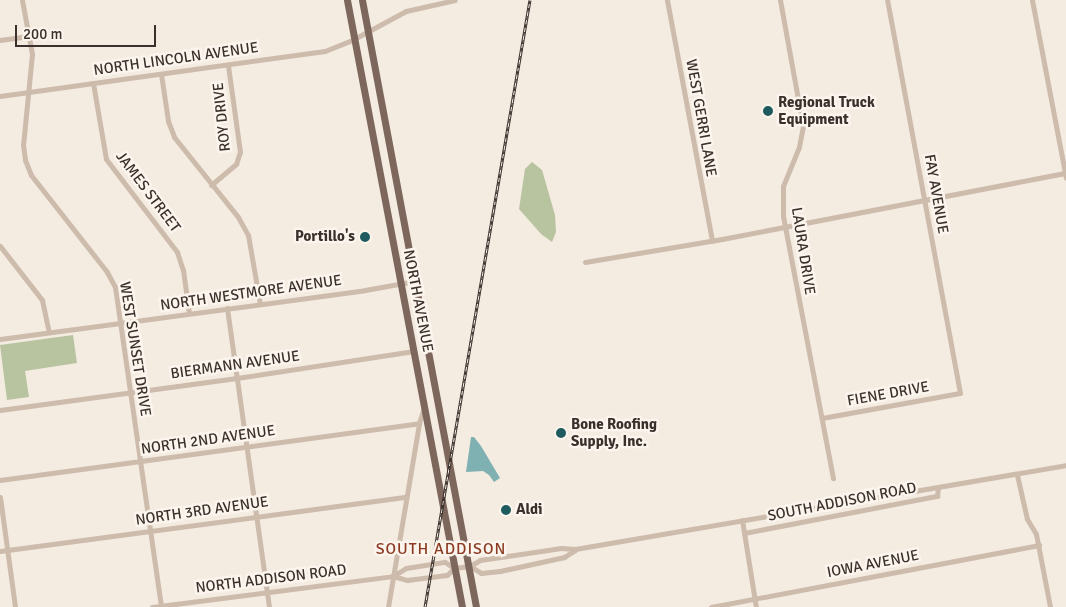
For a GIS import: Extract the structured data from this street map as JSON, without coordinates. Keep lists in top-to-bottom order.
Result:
{
  "streets": {
    "main road": ["NORTH AVENUE"],
    "street": [
      "NORTH LINCOLN AVENUE",
      "ROY DRIVE",
      "WEST GERRI LANE",
      "JAMES STREET",
      "FAY AVENUE",
      "LAURA DRIVE",
      "NORTH WESTMORE AVENUE",
      "WEST SUNSET DRIVE",
      "BIERMANN AVENUE",
      "FIENE DRIVE",
      "NORTH 2ND AVENUE",
      "SOUTH ADDISON ROAD",
      "NORTH 3RD AVENUE",
      "IOWA AVENUE",
      "NORTH ADDISON ROAD"
    ]
  },
  "crossings": [
    ["NORTH LINCOLN AVENUE", "ROY DRIVE"],
    ["NORTH LINCOLN AVENUE", "JAMES STREET"],
    ["NORTH LINCOLN AVENUE", "NORTH AVENUE"],
    ["NORTH LINCOLN AVENUE", "WEST SUNSET DRIVE"],
    ["JAMES STREET", "NORTH WESTMORE AVENUE"],
    ["FAY AVENUE", "FIENE DRIVE"],
    ["LAURA DRIVE", "FIENE DRIVE"],
    ["NORTH WESTMORE AVENUE", "NORTH AVENUE"],
    ["NORTH WESTMORE AVENUE", "WEST SUNSET DRIVE"],
    ["NORTH AVENUE", "BIERMANN AVENUE"],
    ["NORTH AVENUE", "NORTH ADDISON ROAD"],
    ["WEST SUNSET DRIVE", "BIERMANN AVENUE"],
    ["WEST SUNSET DRIVE", "NORTH 2ND AVENUE"],
    ["WEST SUNSET DRIVE", "NORTH 3RD AVENUE"],
    ["WEST SUNSET DRIVE", "NORTH ADDISON ROAD"],
    ["SOUTH ADDISON ROAD", "NORTH ADDISON ROAD"]
  ],
  "districts": ["SOUTH ADDISON"],
  "places": [
    "Regional Truck Equipment",
    "Portillo's",
    "Bone Roofing Supply, Inc.",
    "Aldi"
  ],
  "scale_bar": "200 m"
}
